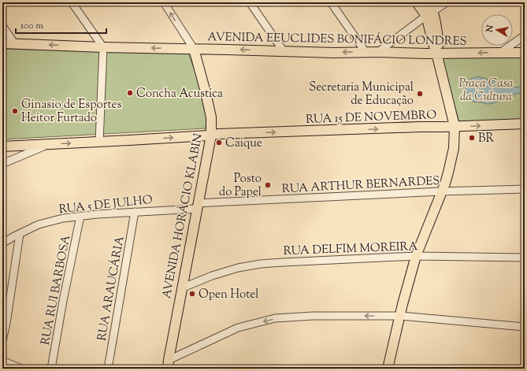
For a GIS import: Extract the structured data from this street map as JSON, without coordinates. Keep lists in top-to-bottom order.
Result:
{
  "streets": {
    "main road": ["AVENIDA EEUCLIDES BONIFÁCIO LONDRES", "RUA 15 DE NOVEMBRO", "AVENIDA HORÁCIO KLABIN"],
    "street": [
      "RUA ARTHUR BERNARDES",
      "RUA 5 DE JULHO",
      "RUA DELFIM MOREIRA",
      "RUA ARAUCÁRIA",
      "RUA RUI BARBOSA"
    ]
  },
  "crossings": [
    ["AVENIDA EEUCLIDES BONIFÁCIO LONDRES", "AVENIDA HORÁCIO KLABIN"],
    ["RUA 15 DE NOVEMBRO", "AVENIDA HORÁCIO KLABIN"],
    ["RUA ARTHUR BERNARDES", "RUA 5 DE JULHO"],
    ["RUA ARTHUR BERNARDES", "AVENIDA HORÁCIO KLABIN"],
    ["RUA 5 DE JULHO", "AVENIDA HORÁCIO KLABIN"],
    ["RUA 5 DE JULHO", "RUA ARAUCÁRIA"],
    ["RUA 5 DE JULHO", "RUA RUI BARBOSA"],
    ["AVENIDA HORÁCIO KLABIN", "RUA DELFIM MOREIRA"]
  ],
  "one_way": ["AVENIDA EEUCLIDES BONIFÁCIO LONDRES", "RUA 15 DE NOVEMBRO"],
  "parks": ["Praça Casa da Cultura"],
  "places": [
    "Concha Acustica",
    "Secretaria Municipal de Educação",
    "Ginasio de Esportes Heitor Furtado",
    "BR",
    "Caique",
    "Posto do Papel",
    "Open Hotel"
  ],
  "scale_bar": "100 m",
  "north": "left"
}
